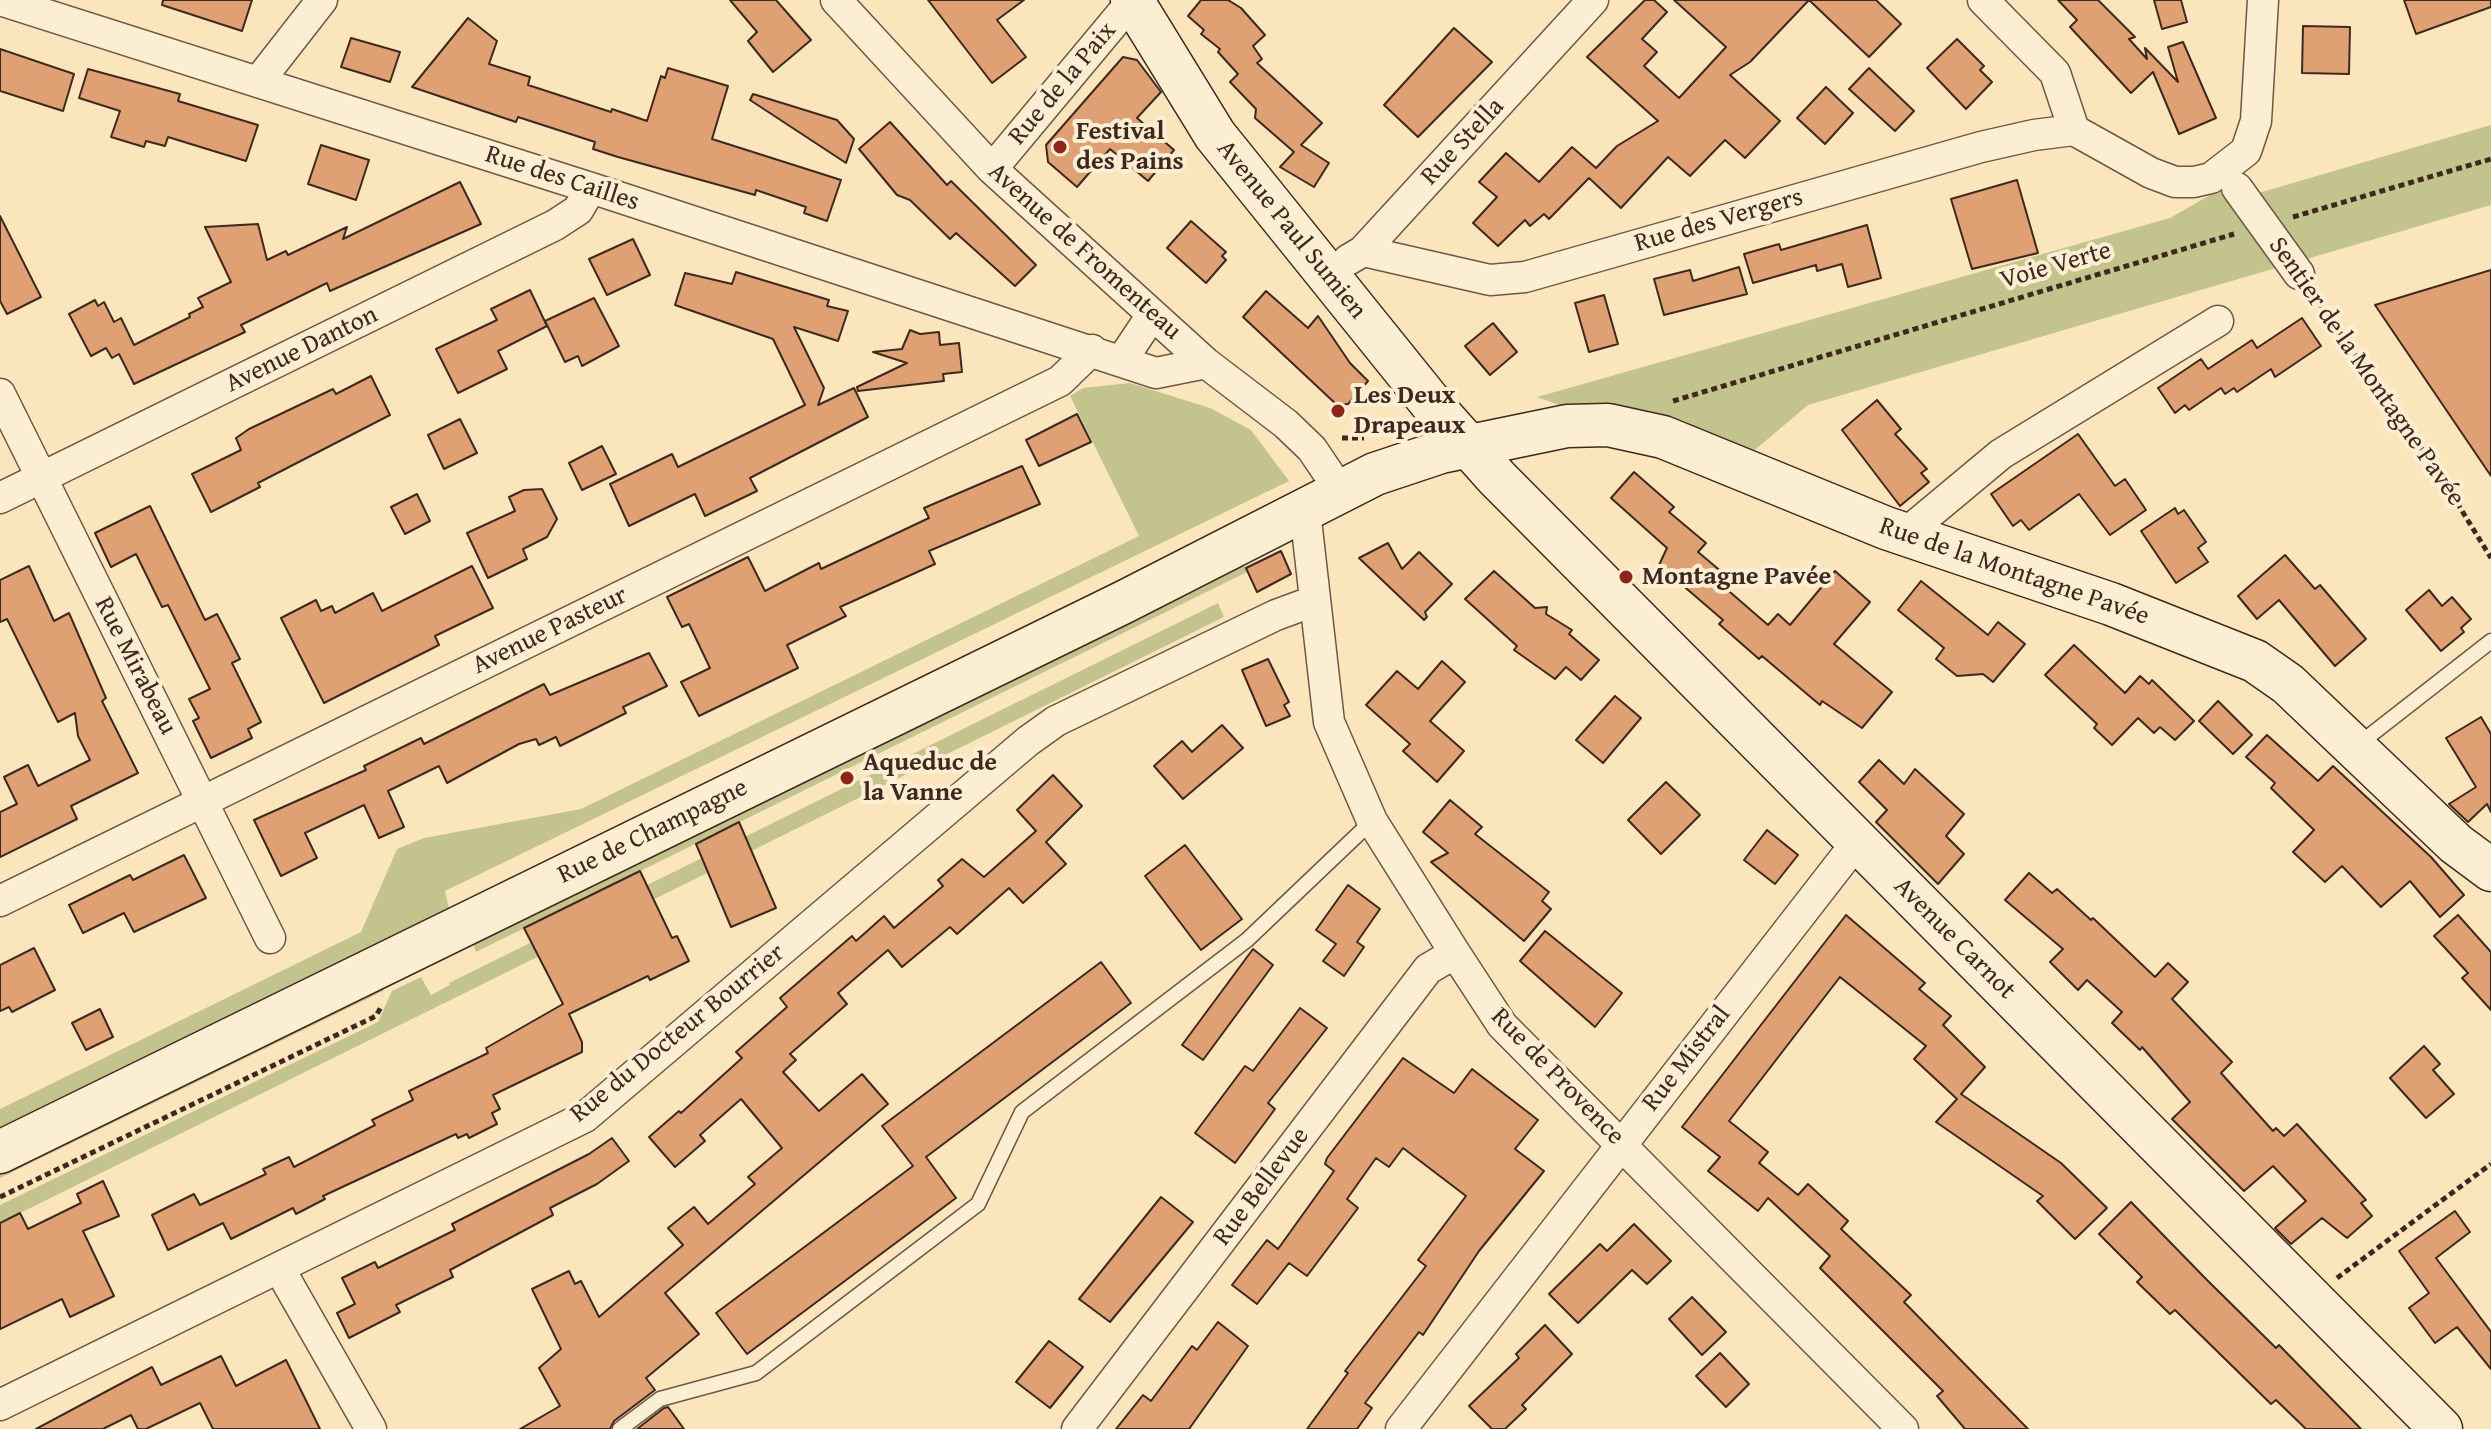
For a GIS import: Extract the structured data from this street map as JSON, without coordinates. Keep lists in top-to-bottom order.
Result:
{
  "streets": {
    "street": [
      "Rue de la Paix",
      "Rue Stella",
      "Rue des Cailles",
      "Rue des Vergers",
      "Avenue Paul Sumien",
      "Avenue de Fromenteau",
      "Avenue Danton",
      "Sentier de la Montagne Pavée",
      "Rue de la Montagne Pavée",
      "Avenue Pasteur",
      "Rue Mirabeau",
      "Rue de Champagne",
      "Avenue Carnot",
      "Rue du Docteur Bourrier",
      "Rue Mistral",
      "Rue de Provence",
      "Rue Bellevue"
    ],
    "path": ["Voie Verte"]
  },
  "crossings": [
    ["Rue de la Paix", "Avenue Paul Sumien"],
    ["Rue de la Paix", "Avenue de Fromenteau"],
    ["Rue Stella", "Rue des Vergers"],
    ["Rue Stella", "Avenue Paul Sumien"],
    ["Rue des Cailles", "Avenue de Fromenteau"],
    ["Rue des Cailles", "Avenue Danton"],
    ["Rue des Cailles", "Avenue Pasteur"],
    ["Avenue Paul Sumien", "Rue de la Montagne Pavée"],
    ["Avenue Paul Sumien", "Rue de Champagne"],
    ["Avenue Paul Sumien", "Avenue Carnot"],
    ["Avenue de Fromenteau", "Rue de Champagne"],
    ["Avenue de Fromenteau", "Rue de Provence"],
    ["Voie Verte", "Sentier de la Montagne Pavée"],
    ["Voie Verte", "Rue de la Montagne Pavée"],
    ["Avenue Danton", "Rue Mirabeau"],
    ["Rue de la Montagne Pavée", "Rue de Champagne"],
    ["Rue de la Montagne Pavée", "Avenue Carnot"],
    ["Avenue Pasteur", "Rue Mirabeau"],
    ["Rue de Champagne", "Avenue Carnot"],
    ["Rue de Champagne", "Rue de Provence"],
    ["Avenue Carnot", "Rue Mistral"],
    ["Rue du Docteur Bourrier", "Rue de Provence"],
    ["Rue Mistral", "Rue de Provence"],
    ["Rue de Provence", "Rue Bellevue"]
  ],
  "places": [
    "Festival des Pains",
    "Les Deux Drapeaux",
    "Montagne Pavée",
    "Aqueduc de la Vanne"
  ]
}
